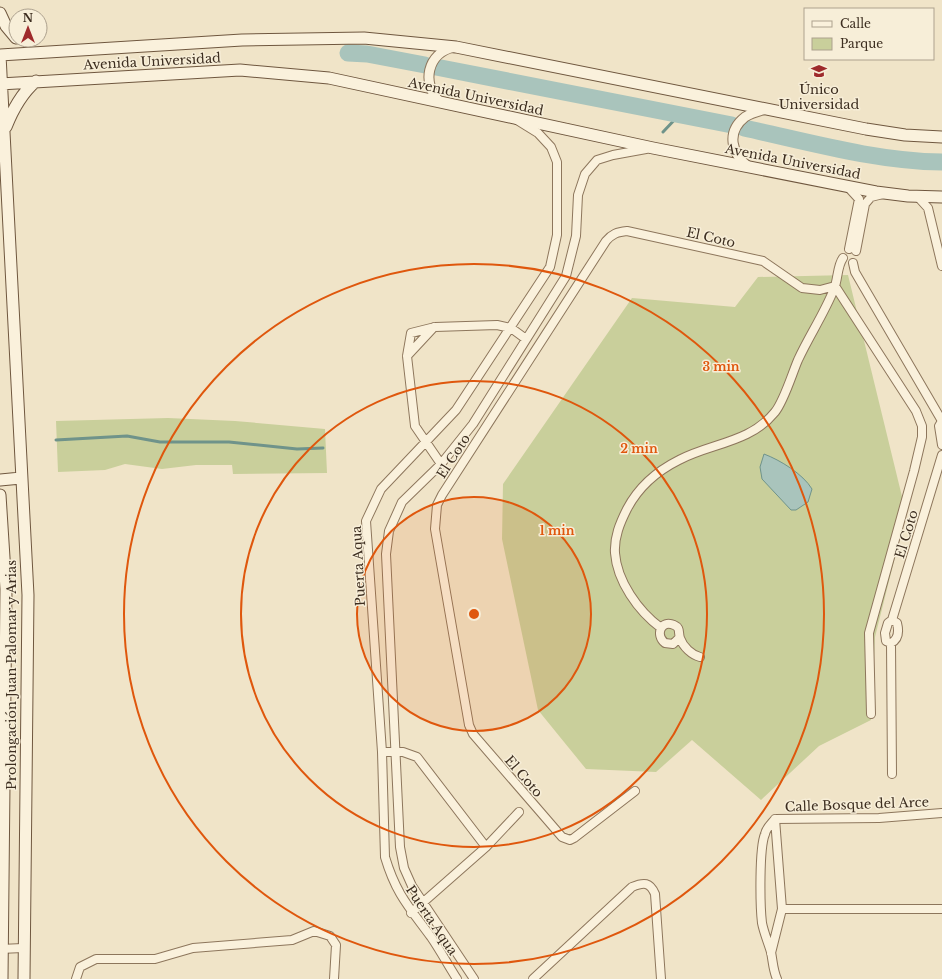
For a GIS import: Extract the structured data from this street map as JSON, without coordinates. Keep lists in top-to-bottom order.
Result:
{
  "streets": {
    "main road": ["Avenida Universidad", "Prolongación Juan Palomar y Arias"],
    "street": ["El Coto", "Puerta Aqua", "Calle Bosque del Arce"]
  },
  "crossings": [
    ["Avenida Universidad", "Puerta Aqua"],
    ["Avenida Universidad", "Prolongación Juan Palomar y Arias"]
  ],
  "places": {
    "school or university": ["Único Universidad"]
  },
  "legend": ["Calle", "Parque"],
  "north": "top",
  "rings": ["3 min", "2 min", "1 min"]
}
